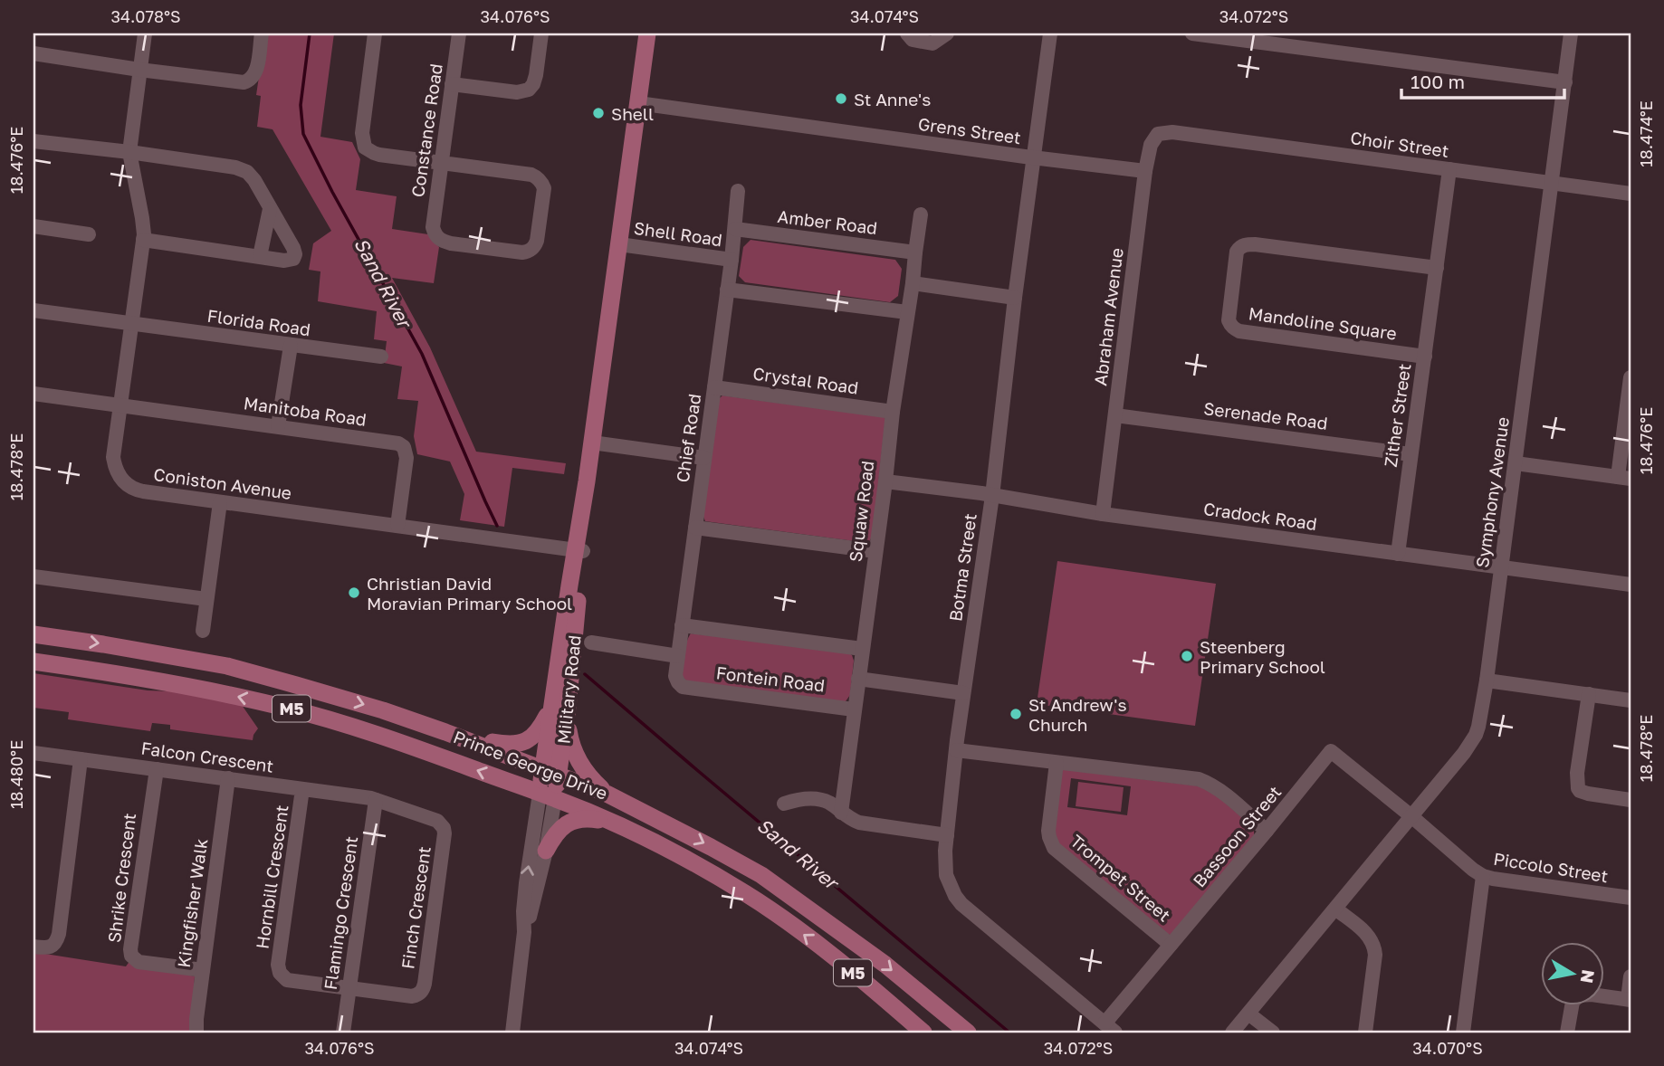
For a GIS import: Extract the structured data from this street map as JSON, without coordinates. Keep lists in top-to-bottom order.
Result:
{
  "streets": {
    "main road": ["Military Road", "M5", "Prince George Drive"],
    "street": [
      "Constance Road",
      "Grens Street",
      "Choir Street",
      "Amber Road",
      "Shell Road",
      "Abraham Avenue",
      "Florida Road",
      "Mandoline Square",
      "Crystal Road",
      "Manitoba Road",
      "Serenade Road",
      "Zither Street",
      "Chief Road",
      "Coniston Avenue",
      "Symphony Avenue",
      "Squaw Road",
      "Cradock Road",
      "Botma Street",
      "Fontein Road",
      "Falcon Crescent",
      "Bassoon Street",
      "Piccolo Street",
      "Hornbill Crescent",
      "Shrike Crescent",
      "Trompet Street",
      "Kingfisher Walk",
      "Finch Crescent",
      "Flamingo Crescent"
    ]
  },
  "crossings": [
    ["Grens Street", "Abraham Avenue"],
    ["Grens Street", "Botma Street"],
    ["Grens Street", "Military Road"],
    ["Choir Street", "Abraham Avenue"],
    ["Choir Street", "Zither Street"],
    ["Choir Street", "Symphony Avenue"],
    ["Amber Road", "Chief Road"],
    ["Amber Road", "Squaw Road"],
    ["Shell Road", "Chief Road"],
    ["Shell Road", "Military Road"],
    ["Abraham Avenue", "Serenade Road"],
    ["Abraham Avenue", "Cradock Road"],
    ["Florida Road", "Coniston Avenue"],
    ["Mandoline Square", "Zither Street"],
    ["Crystal Road", "Chief Road"],
    ["Crystal Road", "Squaw Road"],
    ["Manitoba Road", "Coniston Avenue"],
    ["Serenade Road", "Zither Street"],
    ["Zither Street", "Cradock Road"],
    ["Chief Road", "Fontein Road"],
    ["Coniston Avenue", "Military Road"],
    ["Symphony Avenue", "Cradock Road"],
    ["Symphony Avenue", "Bassoon Street"],
    ["Symphony Avenue", "Piccolo Street"],
    ["Squaw Road", "Cradock Road"],
    ["Squaw Road", "Fontein Road"],
    ["Cradock Road", "Botma Street"],
    ["Botma Street", "Bassoon Street"],
    ["Military Road", "Prince George Drive"],
    ["Falcon Crescent", "Hornbill Crescent"],
    ["Falcon Crescent", "Shrike Crescent"],
    ["Falcon Crescent", "Kingfisher Walk"],
    ["Falcon Crescent", "Finch Crescent"],
    ["Falcon Crescent", "Flamingo Crescent"],
    ["Bassoon Street", "Piccolo Street"],
    ["Bassoon Street", "Trompet Street"],
    ["Hornbill Crescent", "Finch Crescent"],
    ["Hornbill Crescent", "Flamingo Crescent"],
    ["Shrike Crescent", "Kingfisher Walk"],
    ["Finch Crescent", "Flamingo Crescent"]
  ],
  "water": ["Sand River"],
  "places": [
    "St Anne's",
    "Shell",
    "Christian David Moravian Primary School",
    "Steenberg Primary School",
    "St Andrew's Church"
  ],
  "scale_bar": "100 m",
  "north": "right",
  "coordinates": [
    "34.078°S",
    "34.076°S",
    "34.074°S",
    "34.072°S",
    "18.474°E",
    "18.476°E",
    "18.478°E",
    "18.480°E",
    "34.070°S"
  ]
}
